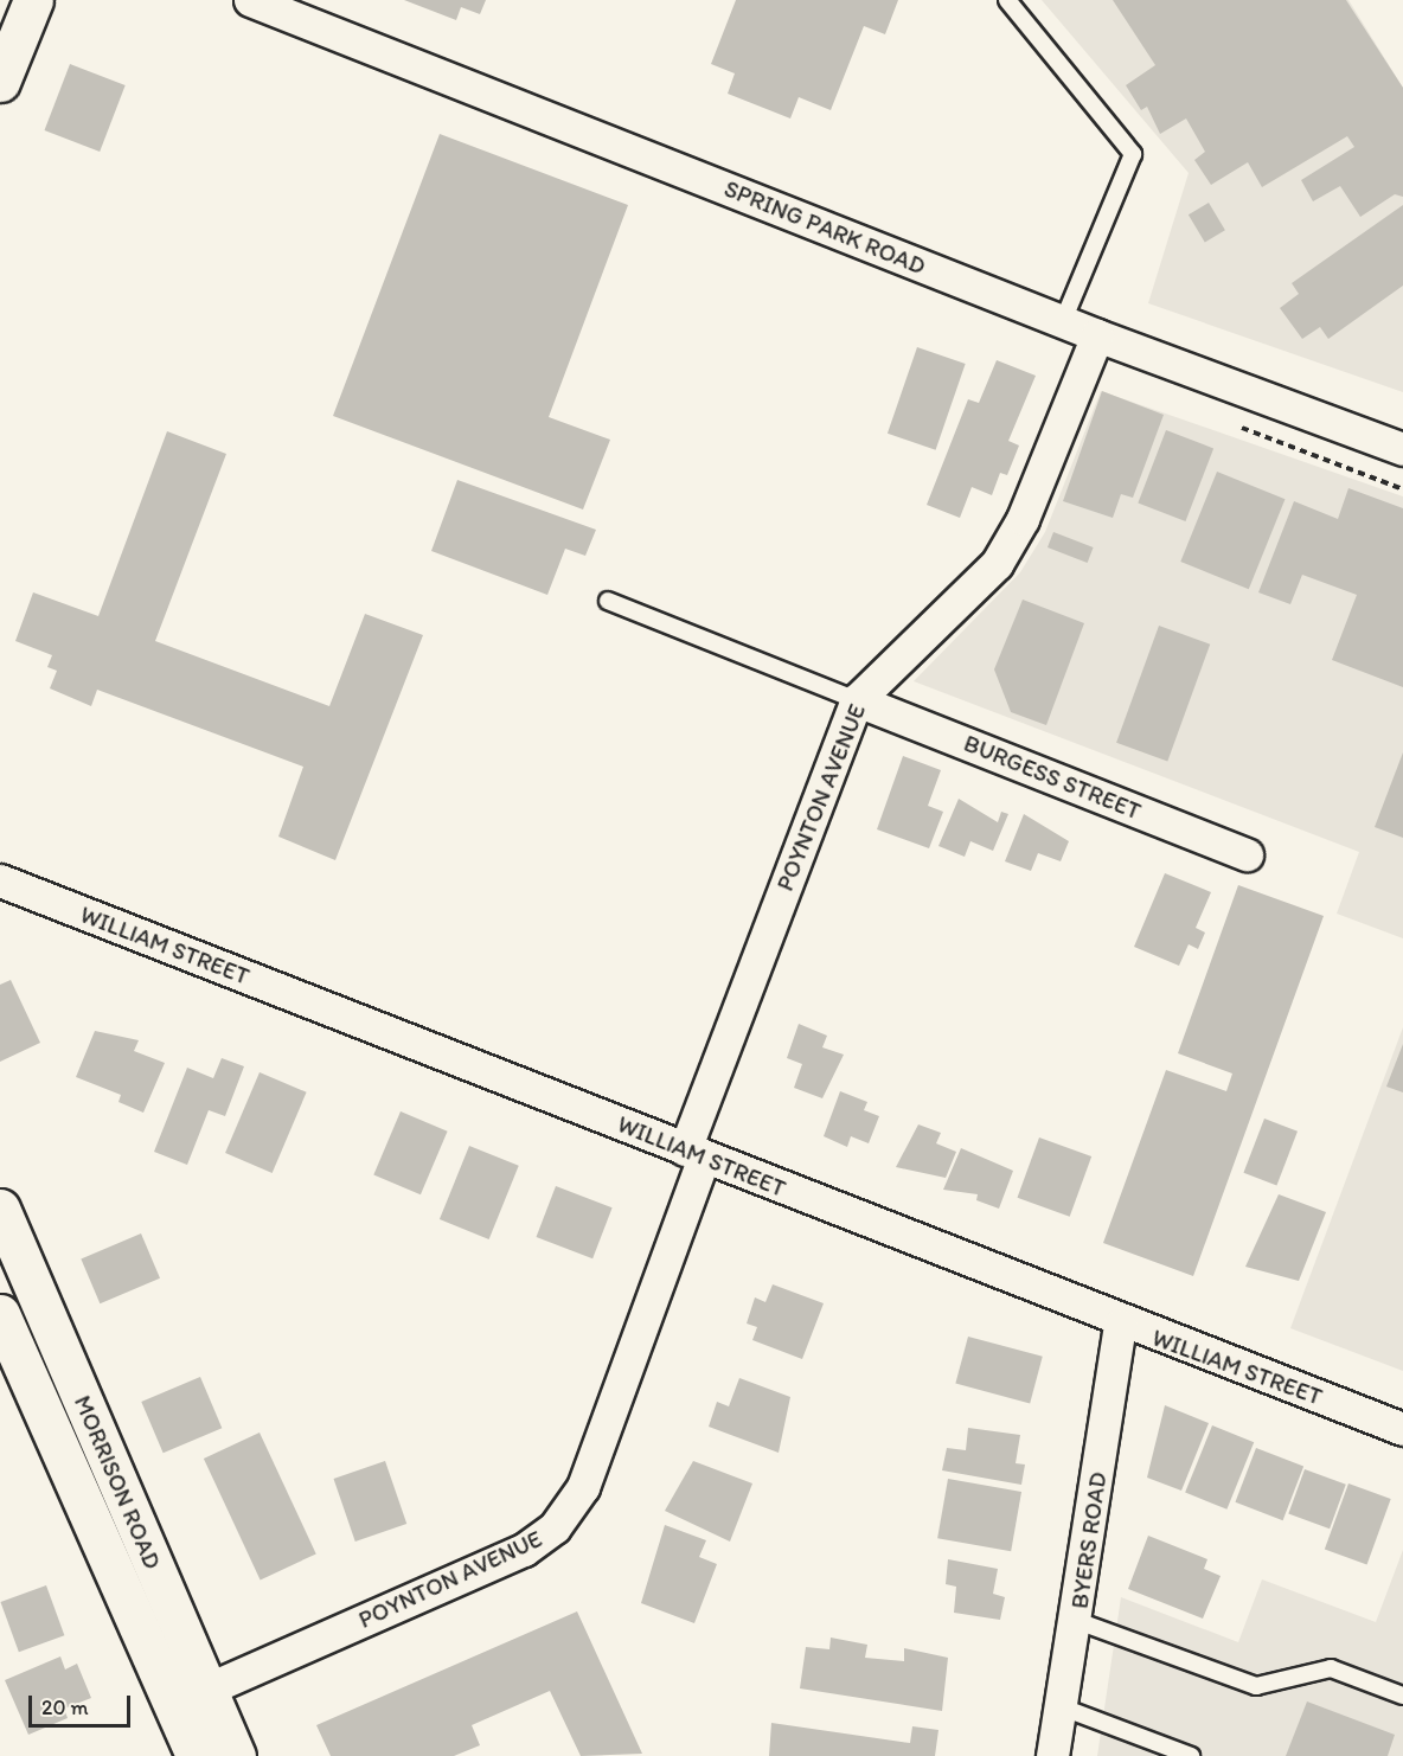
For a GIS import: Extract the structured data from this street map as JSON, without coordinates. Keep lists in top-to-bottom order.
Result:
{
  "streets": {
    "main road": ["MORRISON ROAD"],
    "street": [
      "SPRING PARK ROAD",
      "BURGESS STREET",
      "POYNTON AVENUE",
      "WILLIAM STREET",
      "BYERS ROAD"
    ]
  },
  "crossings": [
    ["SPRING PARK ROAD", "POYNTON AVENUE"],
    ["BURGESS STREET", "POYNTON AVENUE"],
    ["POYNTON AVENUE", "WILLIAM STREET"],
    ["POYNTON AVENUE", "MORRISON ROAD"],
    ["WILLIAM STREET", "BYERS ROAD"]
  ],
  "scale_bar": "20 m"
}
